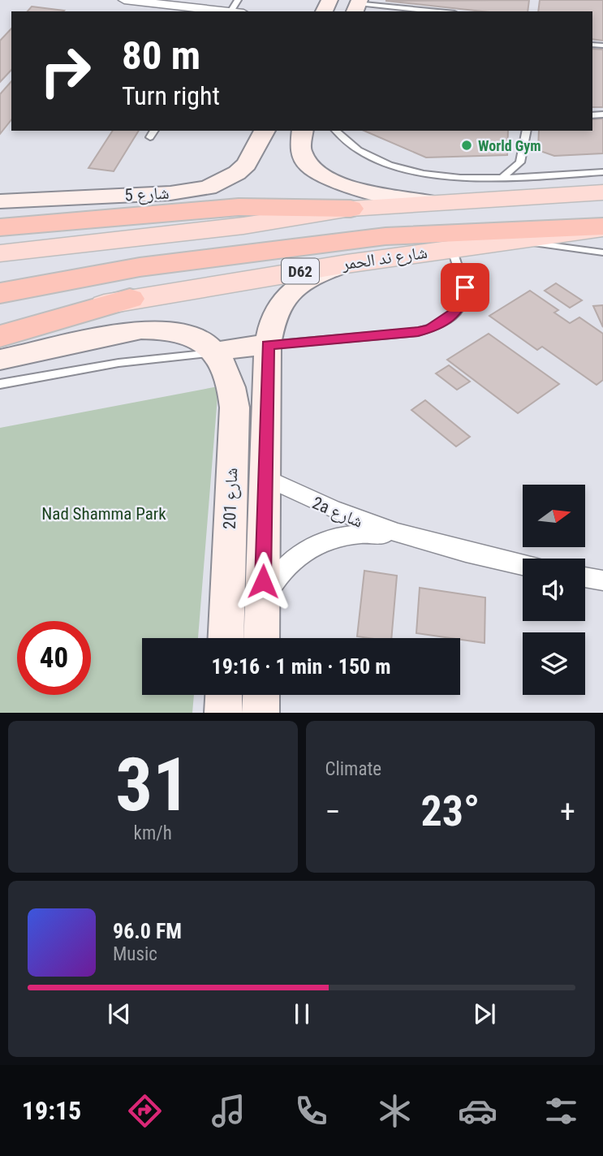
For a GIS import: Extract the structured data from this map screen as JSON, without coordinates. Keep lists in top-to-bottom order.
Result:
{
  "streets": {
    "main road": ["شارع ند الحمر", "D62"],
    "street": ["شارع 5", "شارع 201", "2a شارع"]
  },
  "crossings": [
    ["شارع ند الحمر", "شارع 201"],
    ["شارع 201", "2a شارع"]
  ],
  "parks": ["Nad Shamma Park"],
  "places": ["World Gym"],
  "north": "right",
  "page": {
    "turn": ["80 m", "Turn right"],
    "limit": "40",
    "trip": "19:16 · 1 min · 150 m",
    "tile": [
      ["31", "km/h"],
      "Climate"
    ],
    "heat": ["−", "23°", "+"],
    "song": ["96.0 FM", "Music"],
    "tabs": "19:15"
  }
}
